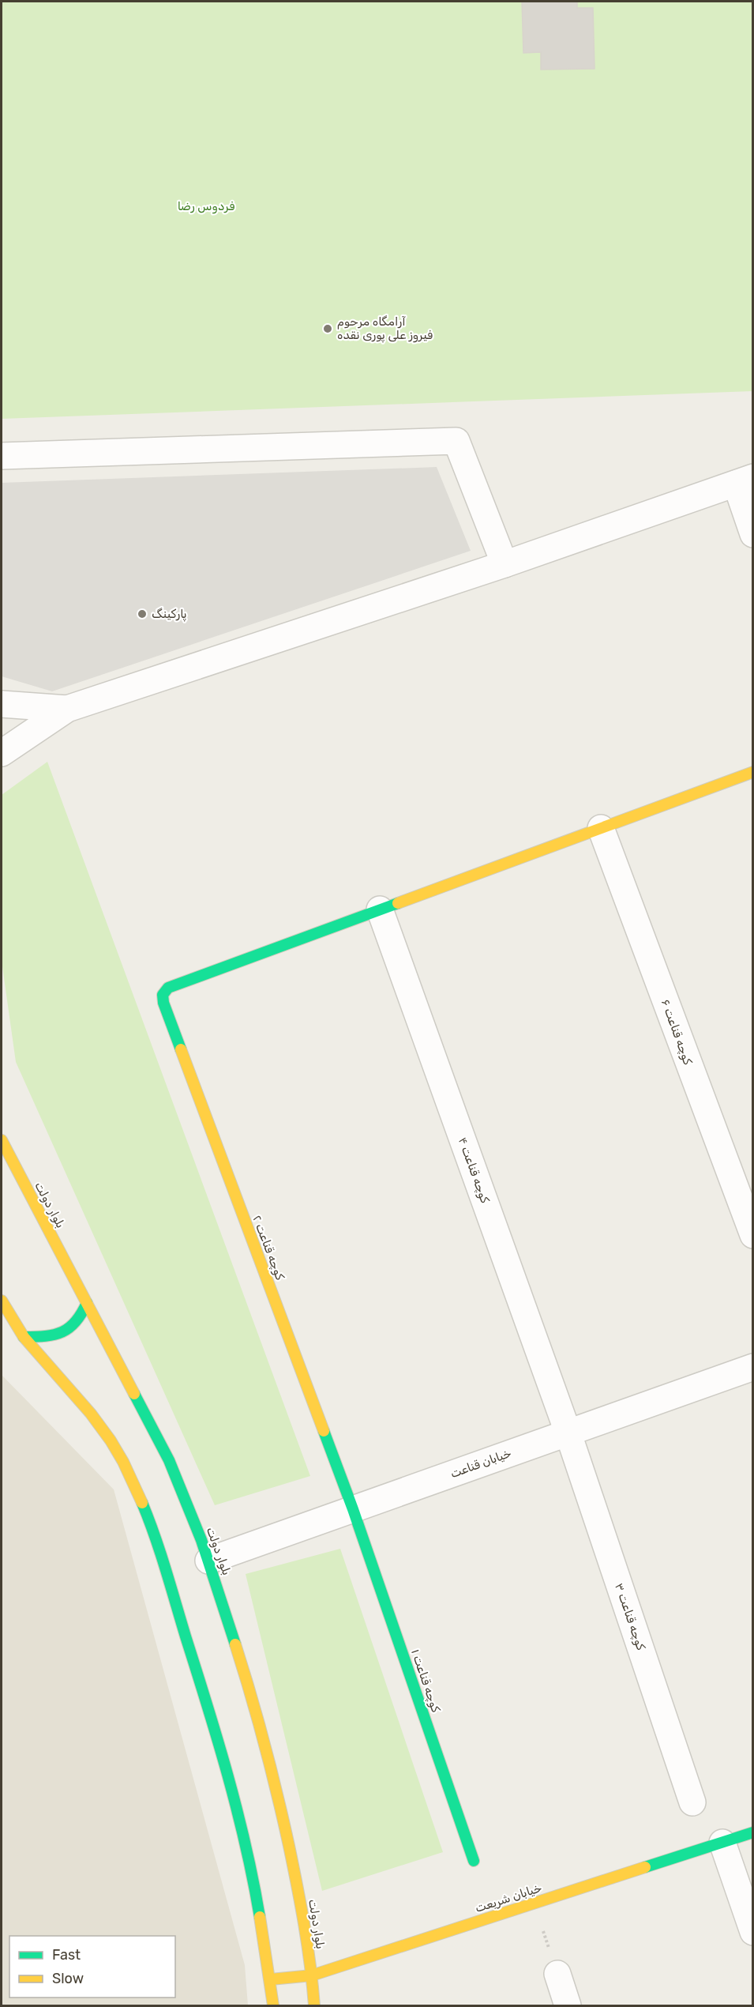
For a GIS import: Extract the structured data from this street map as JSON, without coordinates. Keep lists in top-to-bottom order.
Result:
{
  "streets": {
    "street": [
      "کوچه قناعت ۶",
      "کوچه قناعت ۴",
      "بلوار دولت",
      "کوچه قناعت ۲",
      "خیابان قناعت",
      "کوچه قناعت ۳",
      "کوچه قناعت ۱",
      "خیابان شریعت"
    ]
  },
  "crossings": [
    ["کوچه قناعت ۴", "کوچه قناعت ۲"],
    ["کوچه قناعت ۴", "خیابان قناعت"],
    ["کوچه قناعت ۴", "کوچه قناعت ۳"],
    ["بلوار دولت", "خیابان قناعت"],
    ["بلوار دولت", "خیابان شریعت"],
    ["کوچه قناعت ۲", "خیابان قناعت"],
    ["کوچه قناعت ۲", "کوچه قناعت ۱"],
    ["خیابان قناعت", "کوچه قناعت ۳"],
    ["خیابان قناعت", "کوچه قناعت ۱"]
  ],
  "parks": ["فردوس رضا"],
  "places": ["آرامگاه مرحوم فیروز علی پوری نقده", "پارکینگ"],
  "legend": ["Fast", "Slow"]
}
